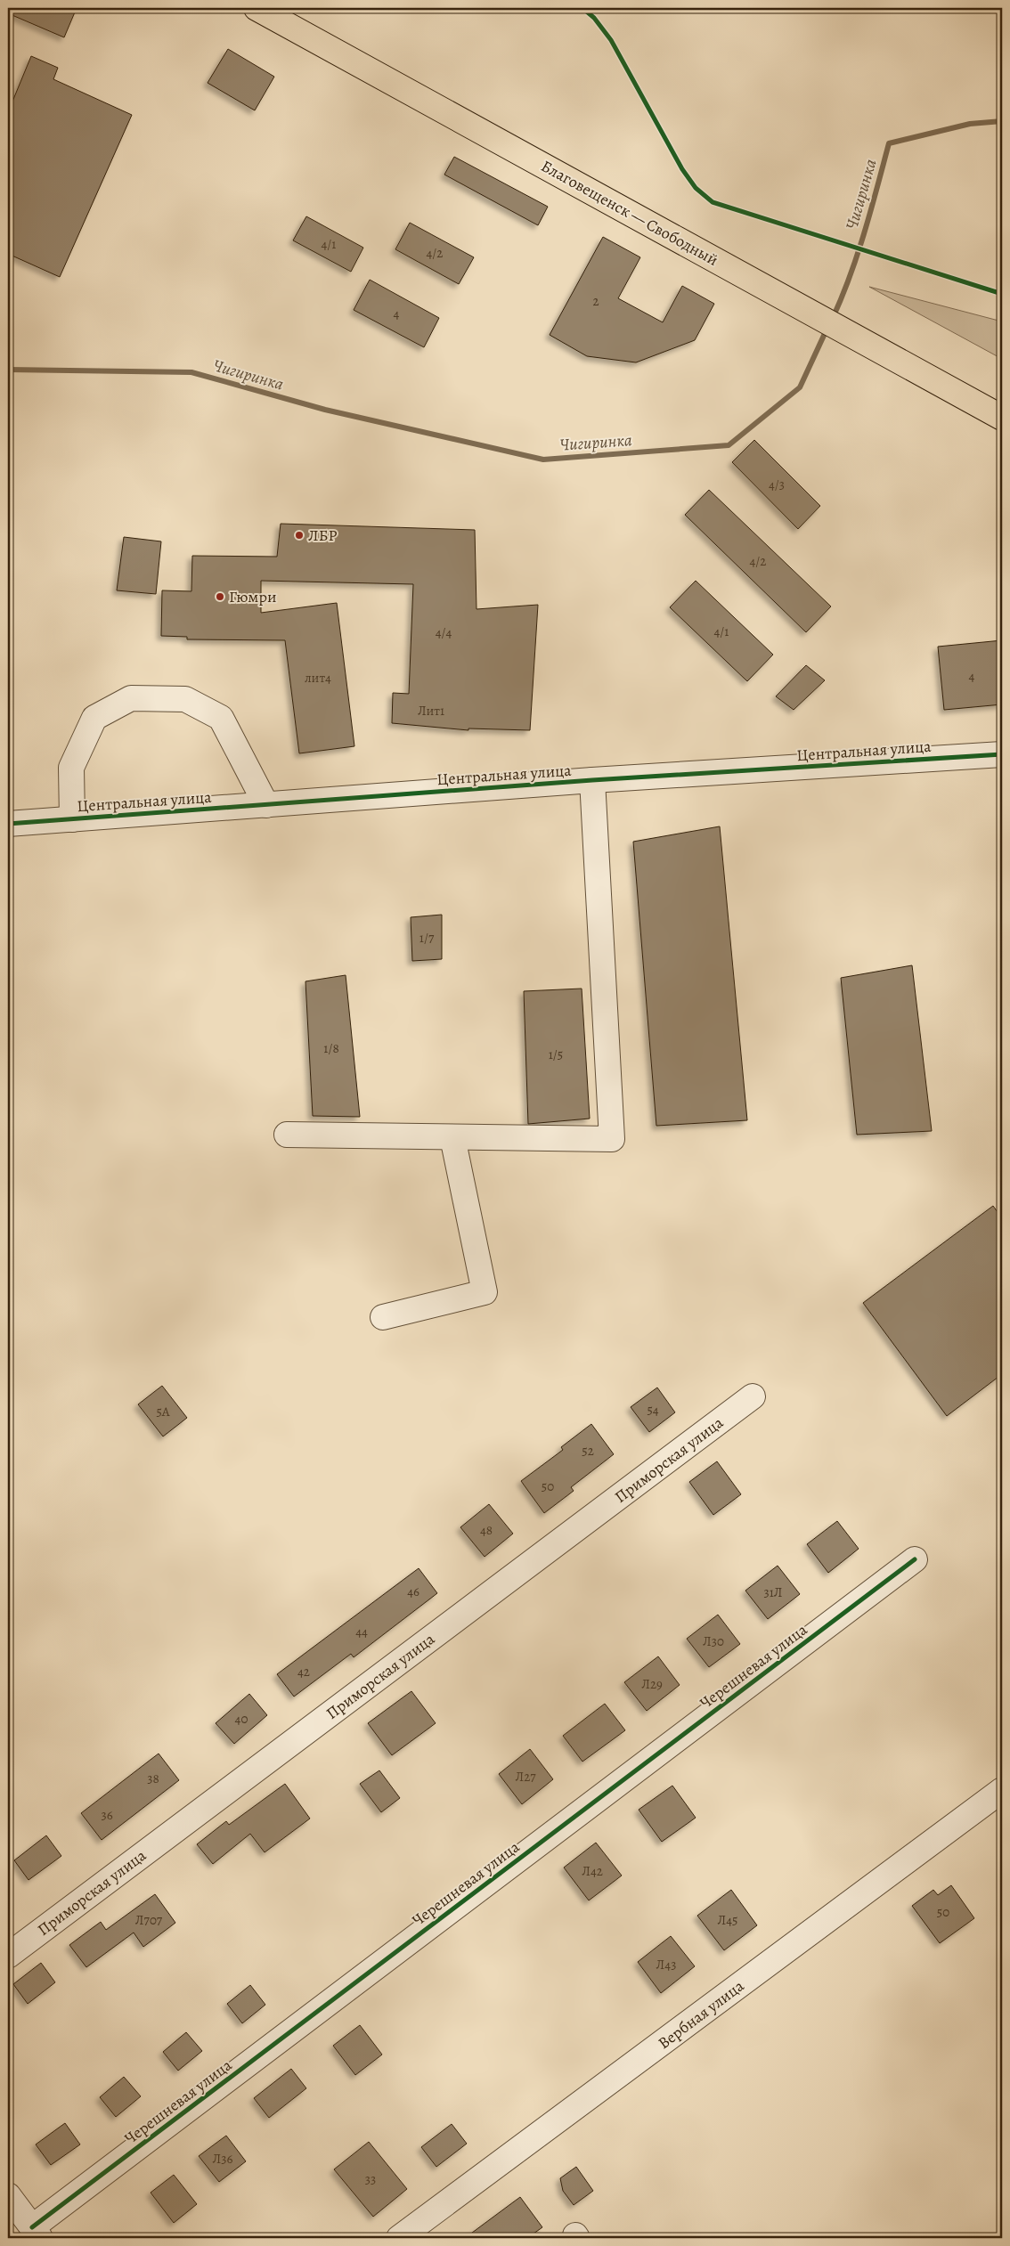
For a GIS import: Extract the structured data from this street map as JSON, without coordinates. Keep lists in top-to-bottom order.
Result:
{
  "streets": {
    "main road": ["Благовещенск — Свободный"],
    "street": [
      "Центральная улица",
      "Приморская улица",
      "Черешневая улица",
      "Вербная улица"
    ]
  },
  "water": ["Чигиринка"],
  "places": ["ЛБР", "Гюмри"],
  "house_numbers": [
    "4/1",
    "4/2",
    "2",
    "4",
    "4/3",
    "4/2",
    "4/1",
    "4/4",
    "4",
    "лит4",
    "Лит1",
    "1/7",
    "1/8",
    "1/5",
    "54",
    "5А",
    "52",
    "50",
    "48",
    "46",
    "31Л",
    "44",
    "Л30",
    "42",
    "Л29",
    "40",
    "Л27",
    "38",
    "36",
    "Л42",
    "50",
    "Л707",
    "Л45",
    "Л43",
    "Л36",
    "33"
  ]
}
